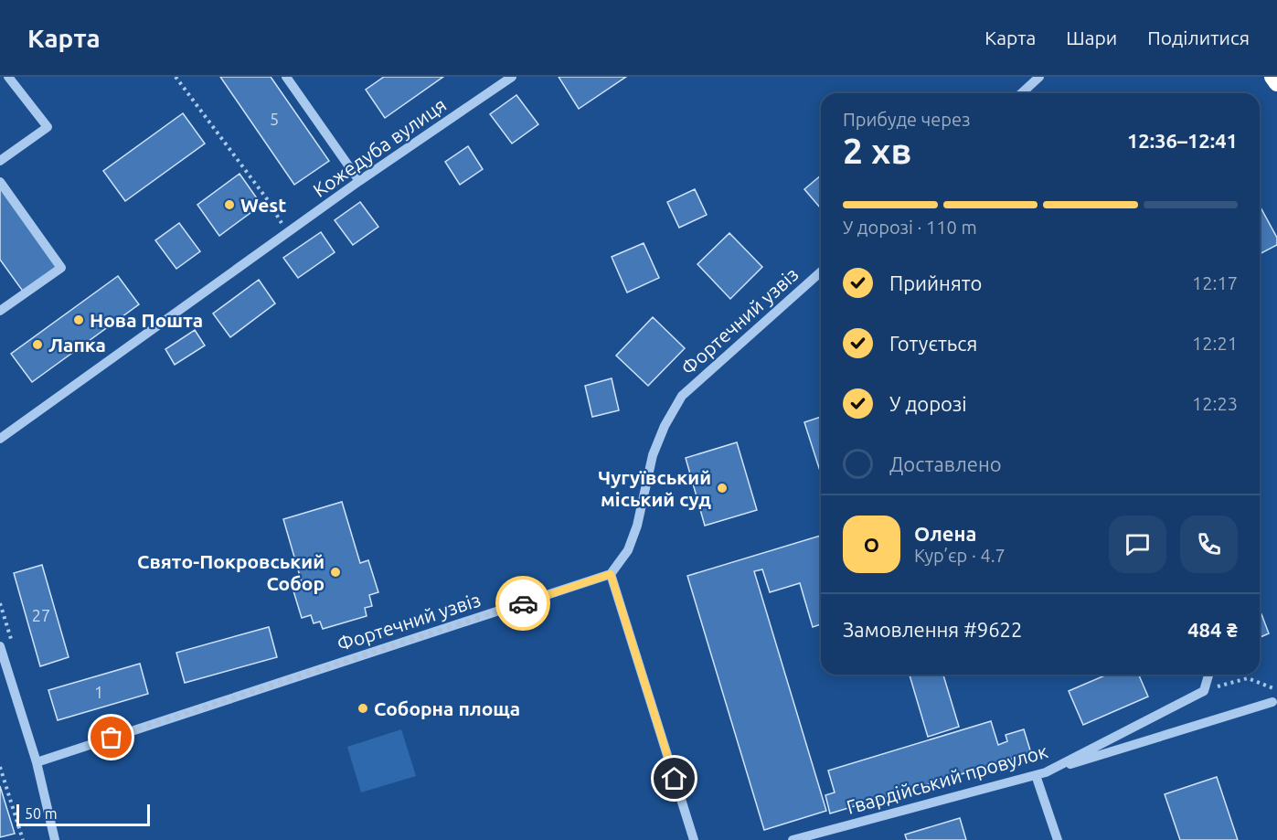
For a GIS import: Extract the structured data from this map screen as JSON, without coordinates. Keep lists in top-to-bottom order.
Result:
{
  "streets": {
    "street": ["Кожедуба вулиця", "Фортечний узвіз", "Гвардійський провулок"]
  },
  "places": [
    "West",
    "Нова Пошта",
    "Лапка",
    "Чугуївський міський суд",
    "Свято-Покровський Собор",
    "Соборна площа"
  ],
  "house_numbers": ["5", "27", "1"],
  "scale_bar": "50 m",
  "page": {
    "header": "Карта",
    "nav": ["Карта", "Шари", "Поділитися"],
    "heading": ["2 хв", "Прибуде через", "12:36–12:41"],
    "panel": [
      "Олена",
      "Кур’єр · 4.7",
      "Замовлення #9622",
      "484 ₴"
    ],
    "bar": "У дорозі · 110 m",
    "list": [
      ["Прийнято", "12:17"],
      ["Готується", "12:21"],
      ["У дорозі", "12:23"],
      "Доставлено"
    ],
    "round": "О",
    "scale": "50 m"
  }
}
